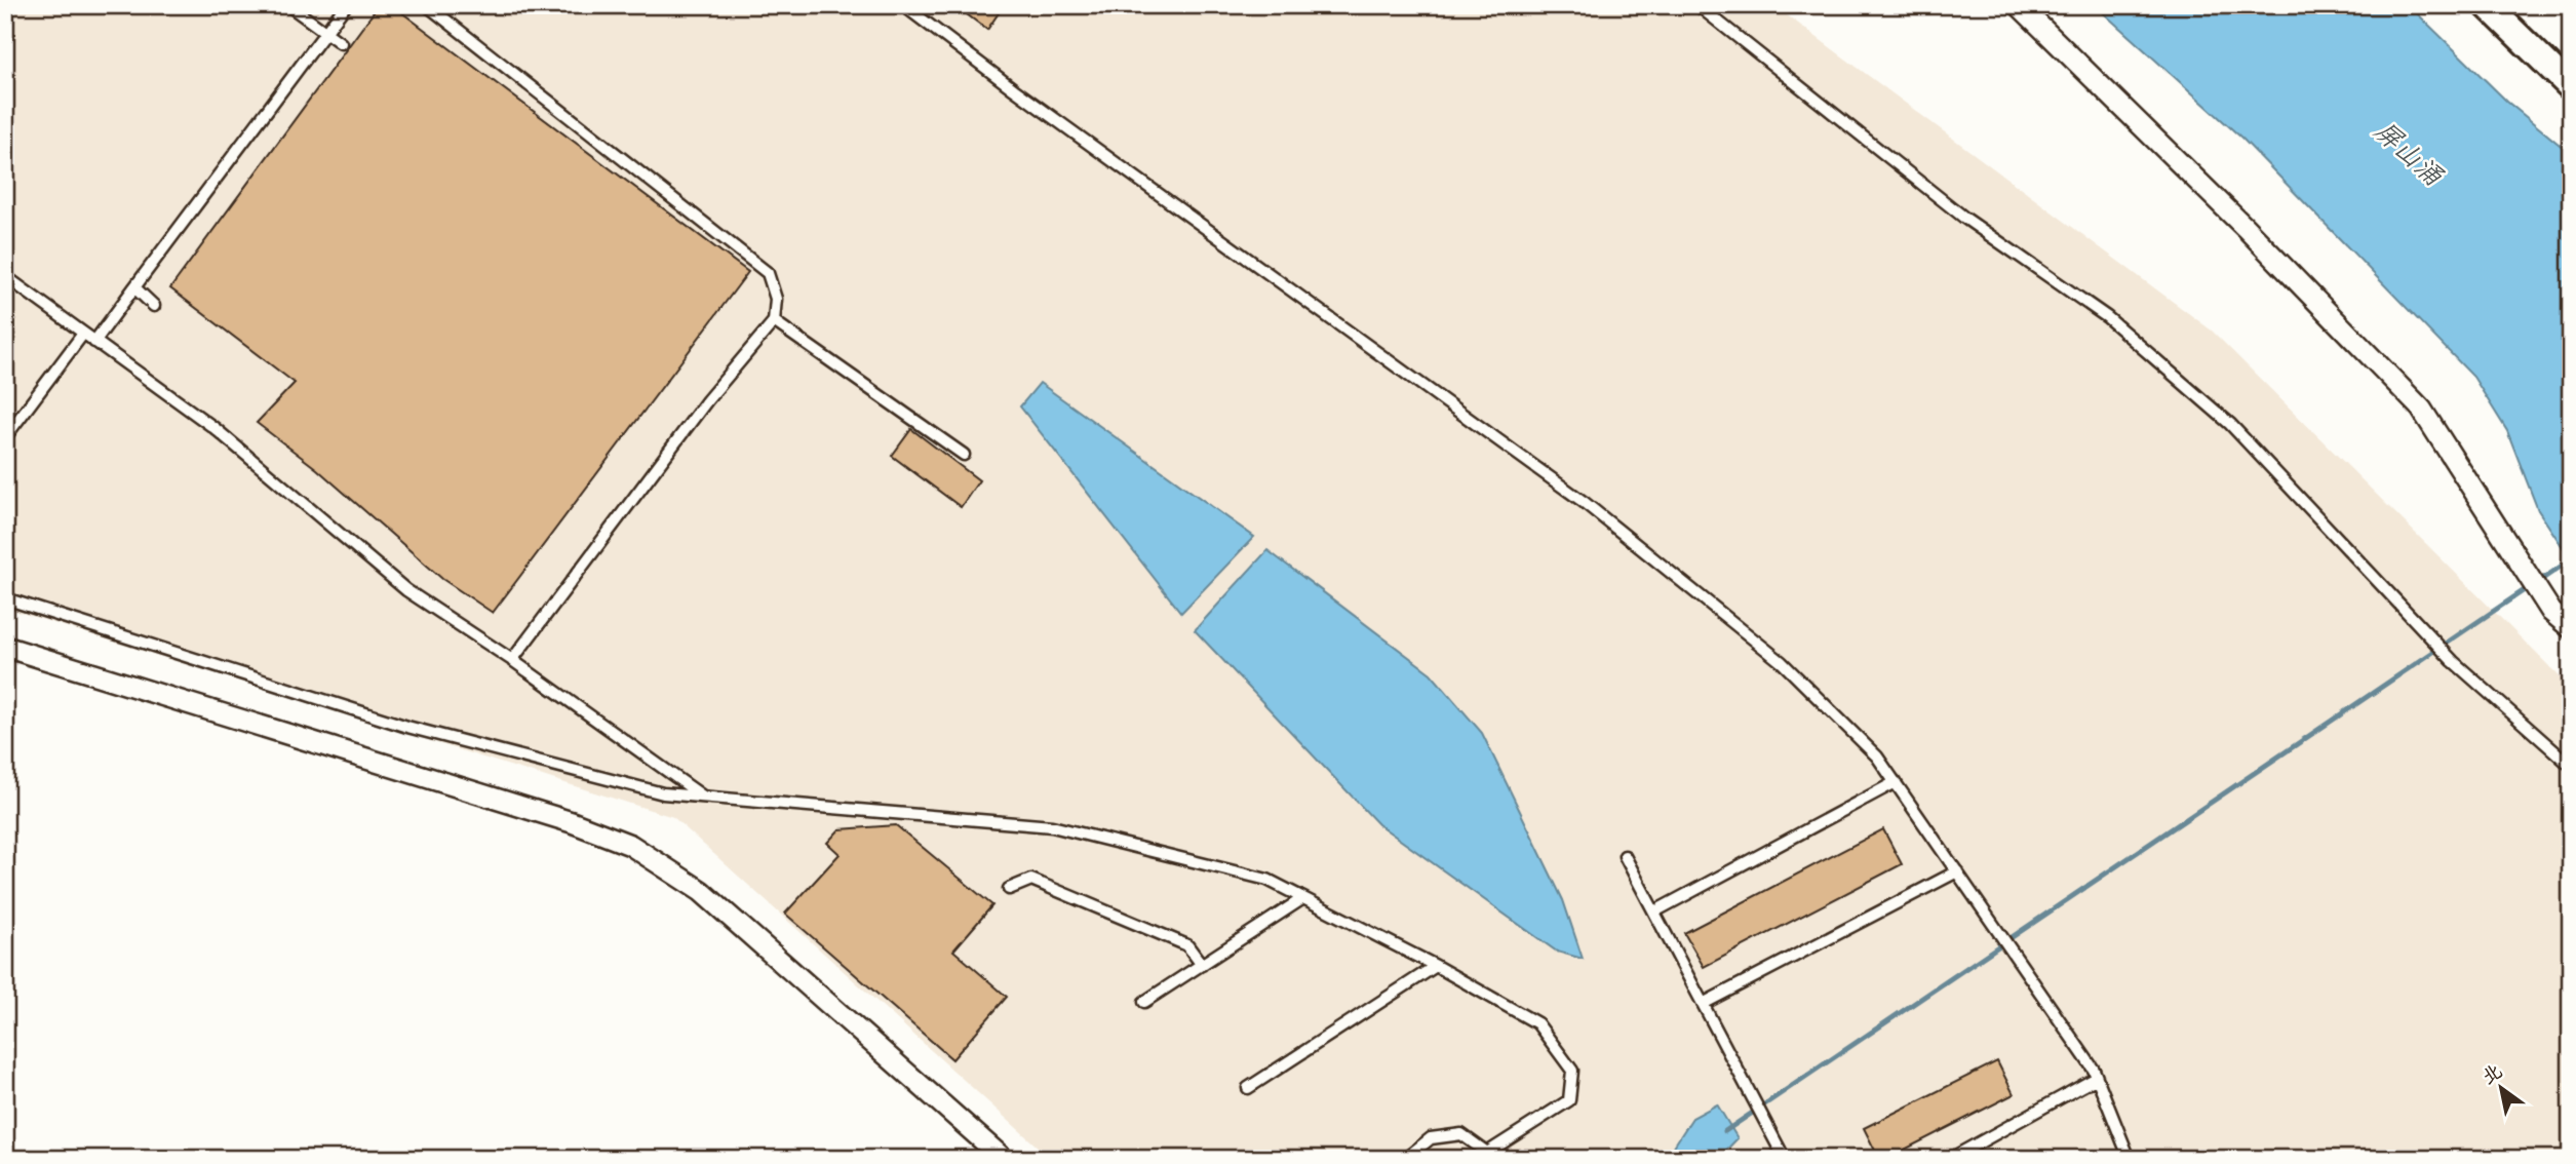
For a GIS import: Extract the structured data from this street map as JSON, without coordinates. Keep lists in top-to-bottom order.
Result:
{
  "water": ["屏山涌"],
  "north": "top left"
}
